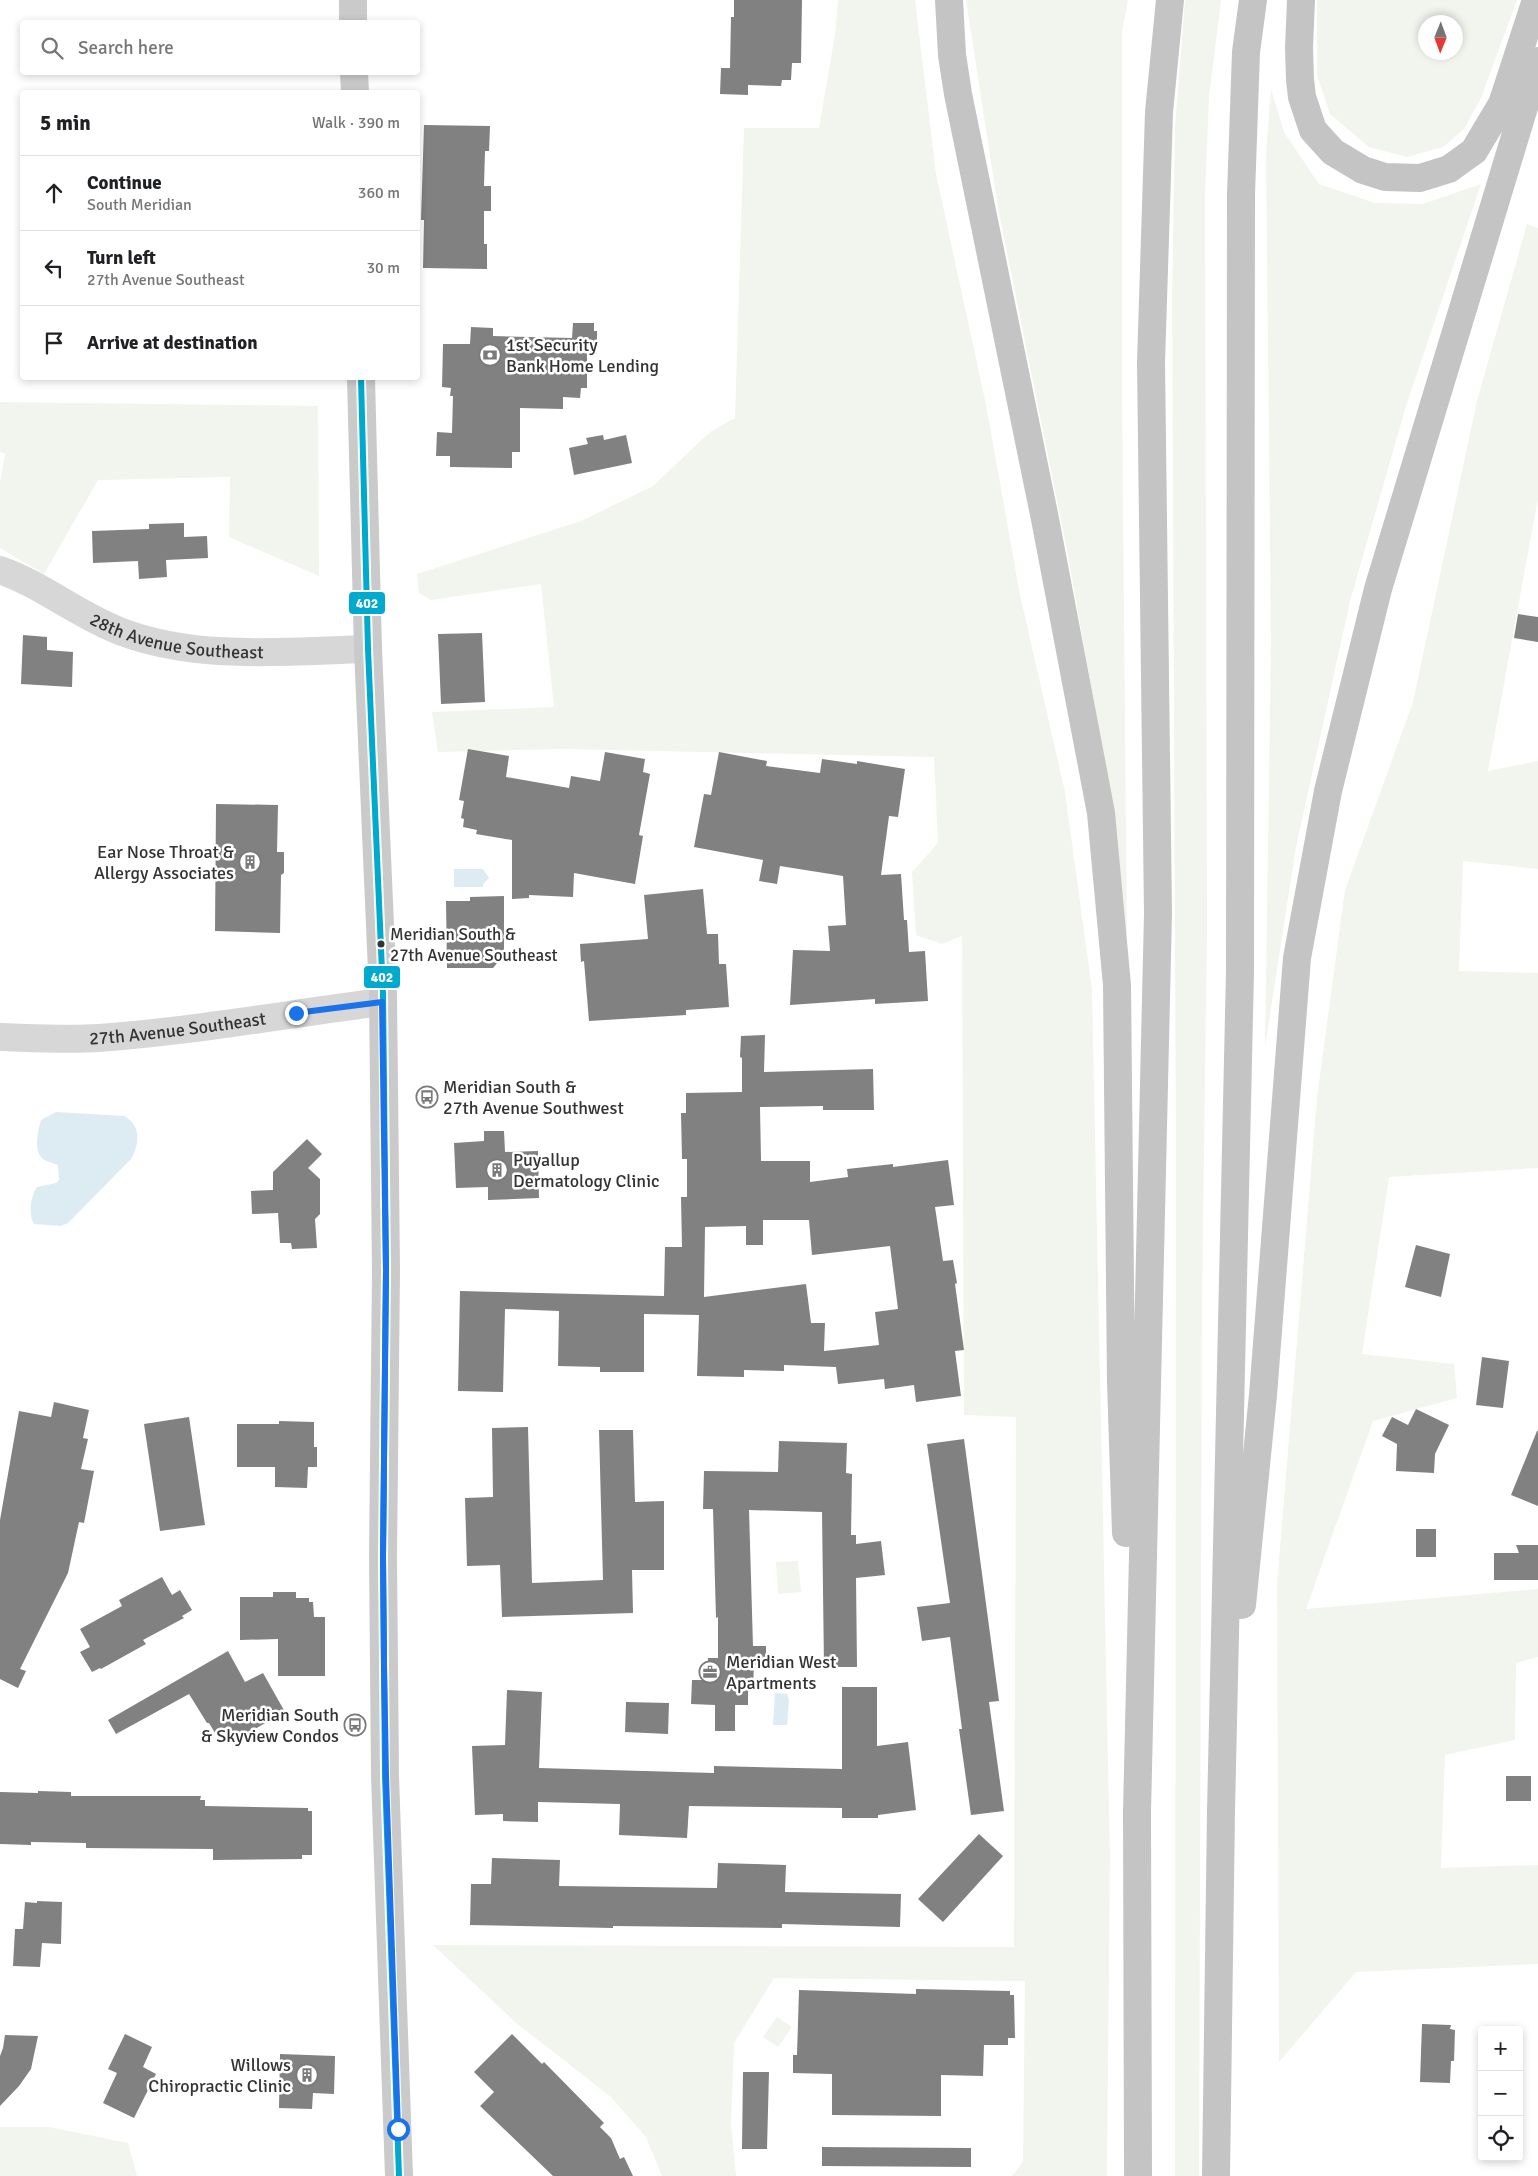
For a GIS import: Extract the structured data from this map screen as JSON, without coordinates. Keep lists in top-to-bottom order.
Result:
{
  "streets": {
    "street": ["28th Avenue Southeast", "27th Avenue Southeast"]
  },
  "places": {
    "bank": ["1st Security Bank Home Lending"],
    "building": ["Ear Nose Throat & Allergy Associates", "Puyallup Dermatology Clinic", "Willows Chiropractic Clinic"],
    "other": ["Meridian South & 27th Avenue Southeast"],
    "bus stop": ["Meridian South & 27th Avenue Southwest", "Meridian South & Skyview Condos"],
    "office": ["Meridian West Apartments"]
  },
  "lines": ["transit line 402"],
  "north": "bottom",
  "page": {
    "search": "Search here",
    "heading": ["5 min", "Walk · 390 m"],
    "list": [
      ["Continue", "South Meridian", "360 m"],
      ["Turn left", "27th Avenue Southeast", "30 m"],
      "Arrive at destination"
    ],
    "map_buttons": ["+", "−"]
  }
}
